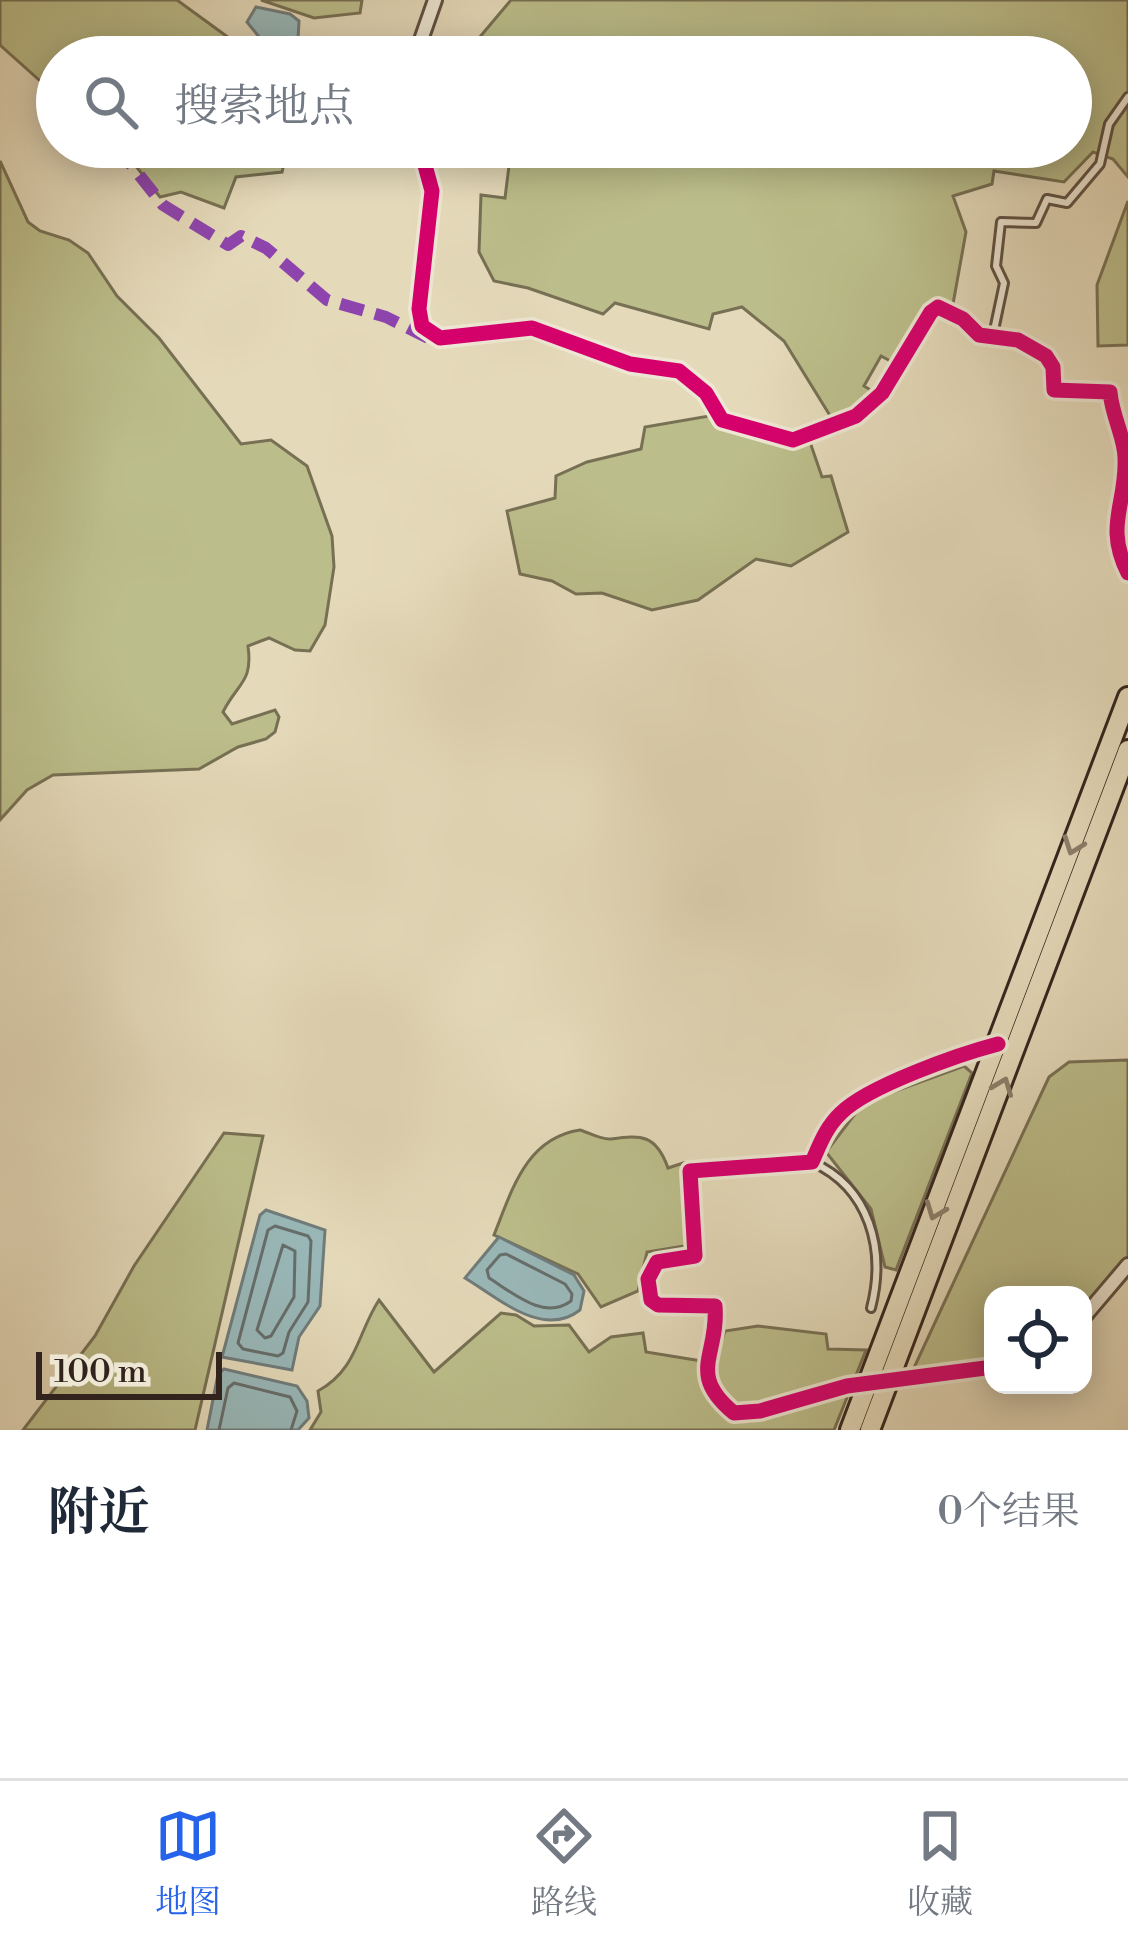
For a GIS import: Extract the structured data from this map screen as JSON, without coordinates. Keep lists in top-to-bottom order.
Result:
{
  "scale_bar": "100 m",
  "page": {
    "search": "搜索地点",
    "scale": "100 m",
    "heading": ["附近", "0个结果"],
    "nav": ["地图", "路线", "收藏"]
  }
}
